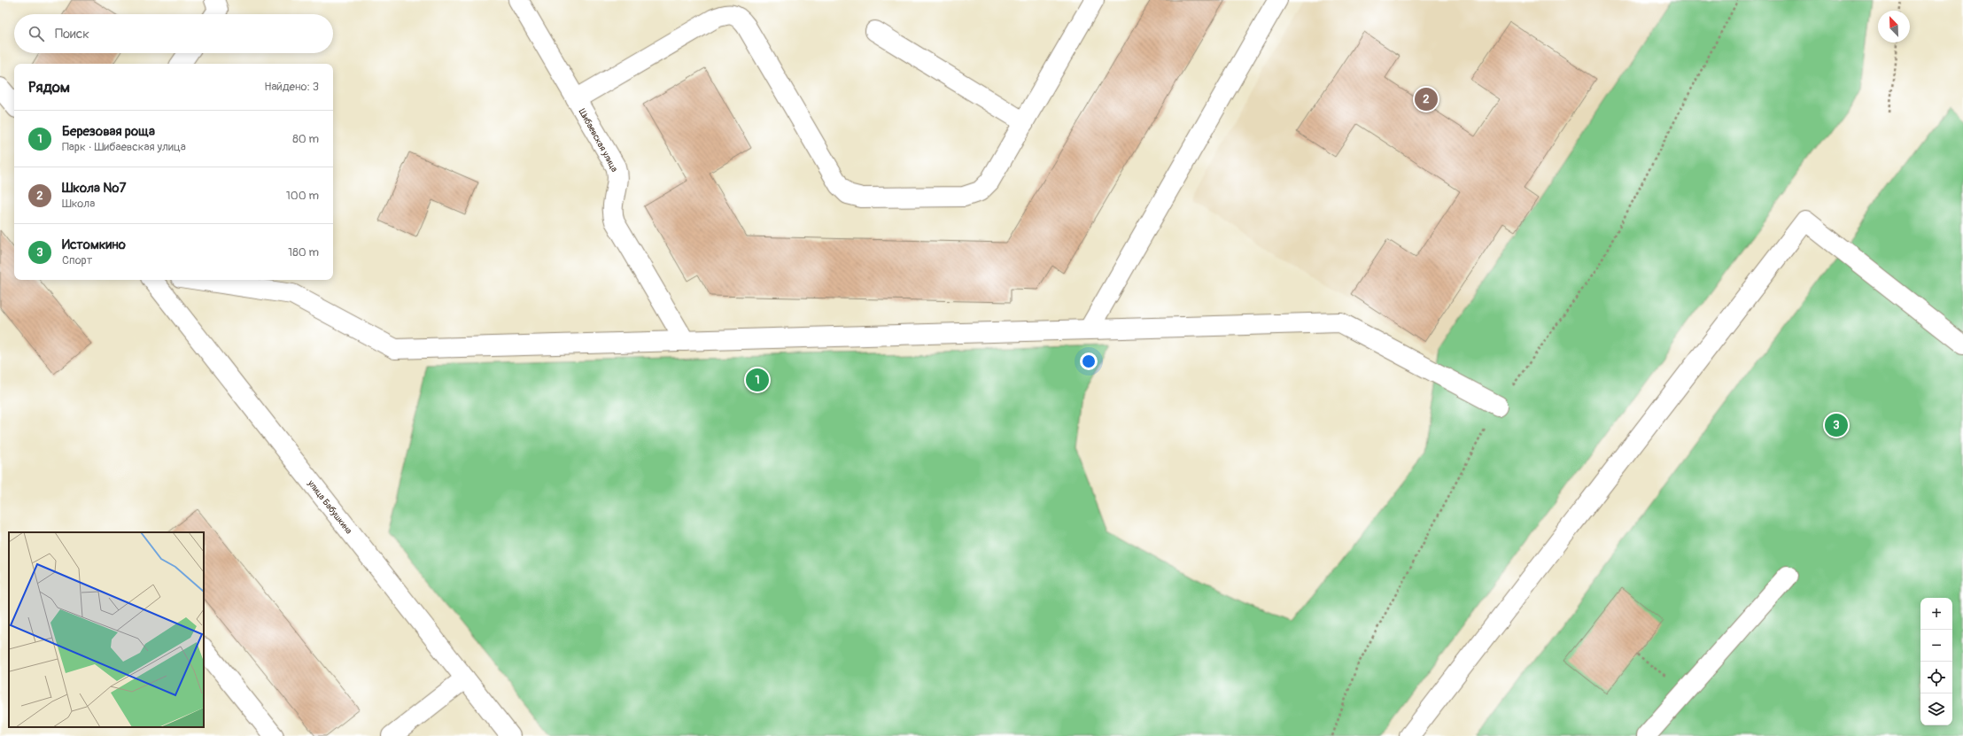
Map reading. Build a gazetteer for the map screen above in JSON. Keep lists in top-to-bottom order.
{
  "streets": {
    "street": ["Шибаевская улица", "улица Бабушкина"]
  },
  "north": "top left",
  "page": {
    "search": "Поиск",
    "heading": ["Рядом", "Найдено: 3"],
    "pins": ["2", "1", "3"],
    "list": [
      {
        "mark": "1",
        "name": "Березовая роща",
        "note": "Парк · Шибаевская улица",
        "value": "80 m"
      },
      {
        "mark": "2",
        "name": "Школа №7",
        "note": "Школа",
        "value": "100 m"
      },
      {
        "mark": "3",
        "name": "Истомкино",
        "note": "Спорт",
        "value": "180 m"
      }
    ],
    "map_buttons": ["+", "−"]
  }
}
